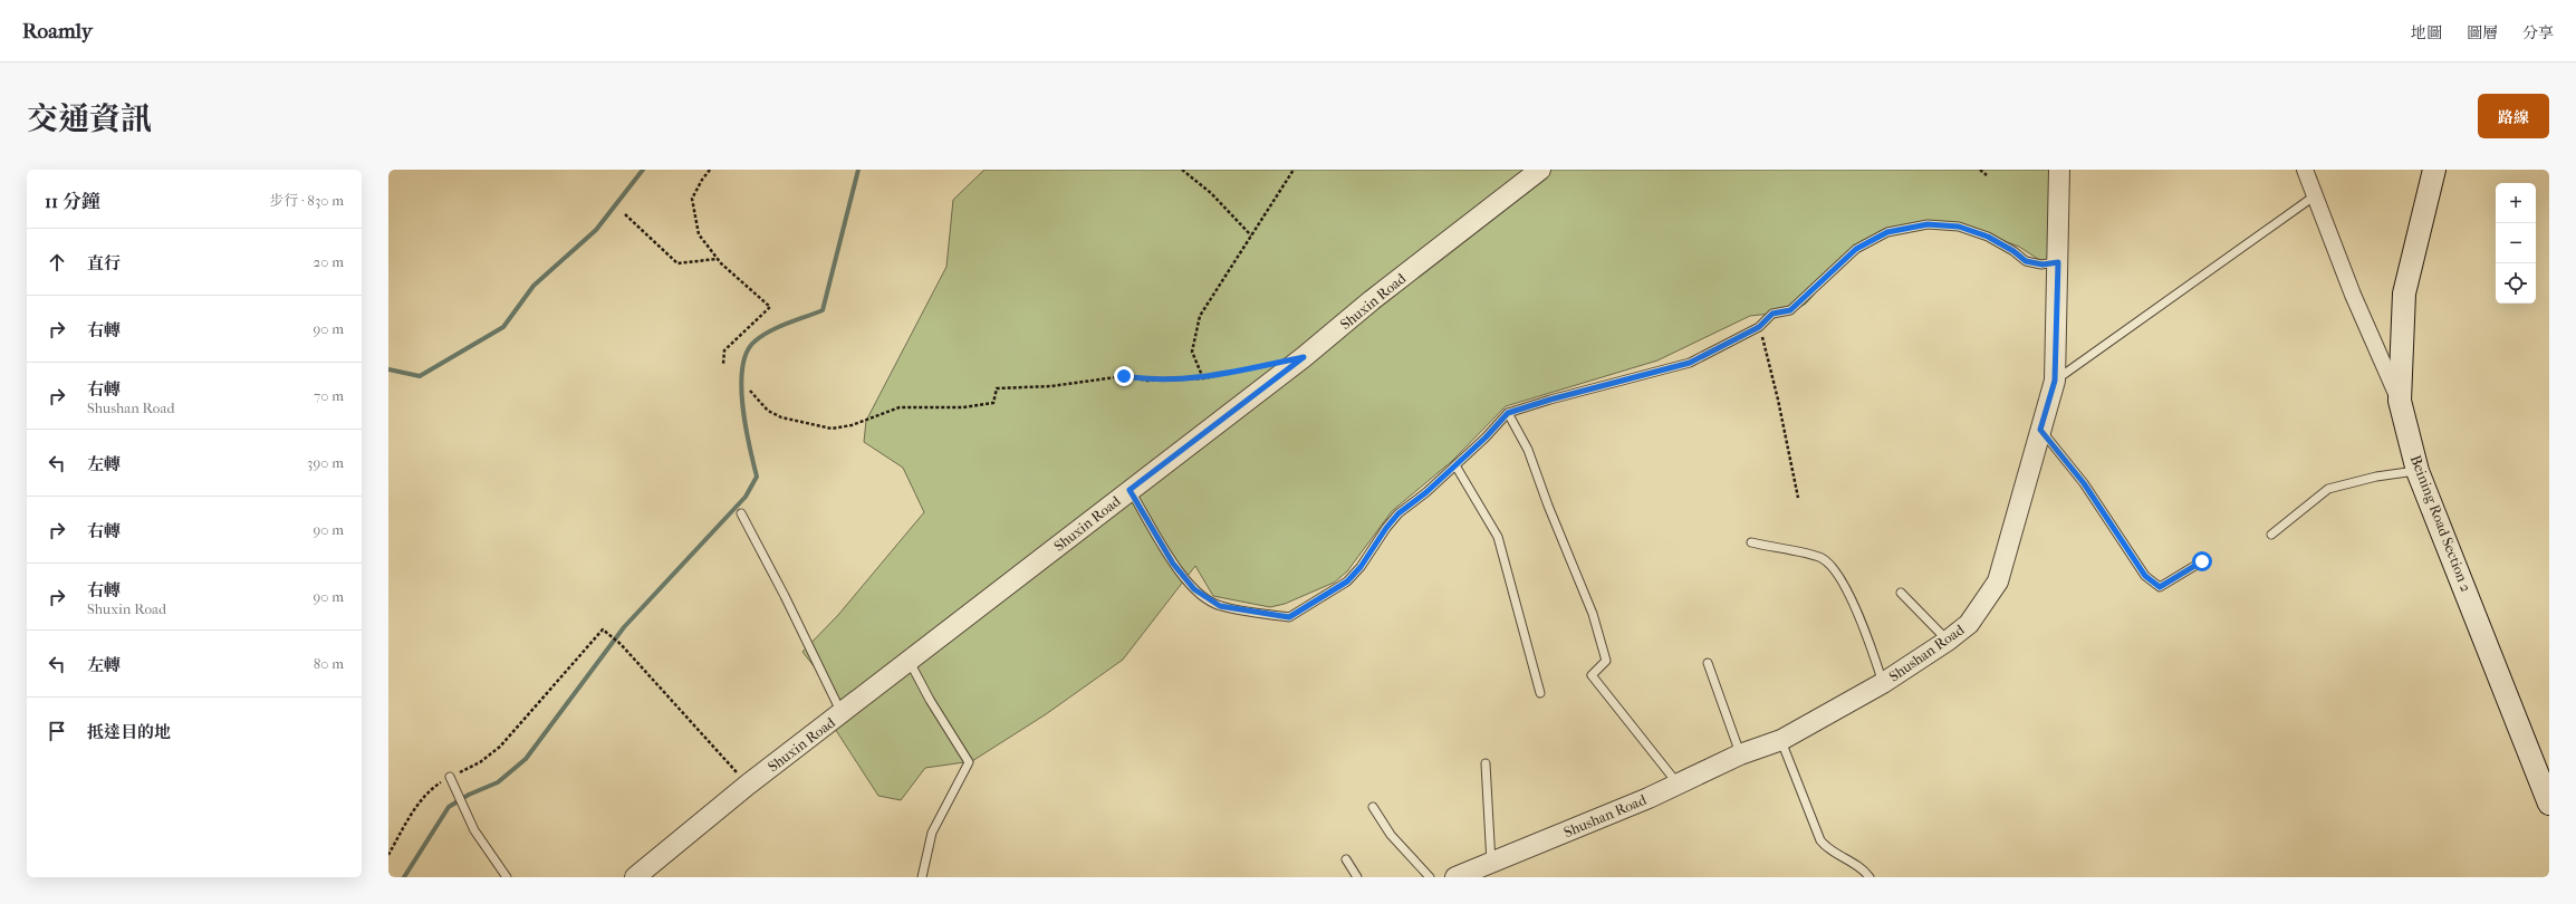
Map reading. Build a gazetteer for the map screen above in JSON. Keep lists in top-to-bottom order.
{
  "streets": {
    "main road": ["Beining Road Section 2"],
    "street": ["Shuxin Road", "Shushan Road"]
  },
  "page": {
    "header": "Roamly",
    "nav": ["地圖", "圖層", "分享"],
    "title": "交通資訊",
    "buttons": "路線",
    "heading": ["11 分鐘", "步行 · 830 m"],
    "map_buttons": ["+", "−"],
    "list": [
      ["直行", "20 m"],
      ["右轉", "90 m"],
      ["右轉", "Shushan Road", "70 m"],
      ["左轉", "390 m"],
      ["右轉", "90 m"],
      ["右轉", "Shuxin Road", "90 m"],
      ["左轉", "80 m"],
      "抵達目的地"
    ]
  }
}
